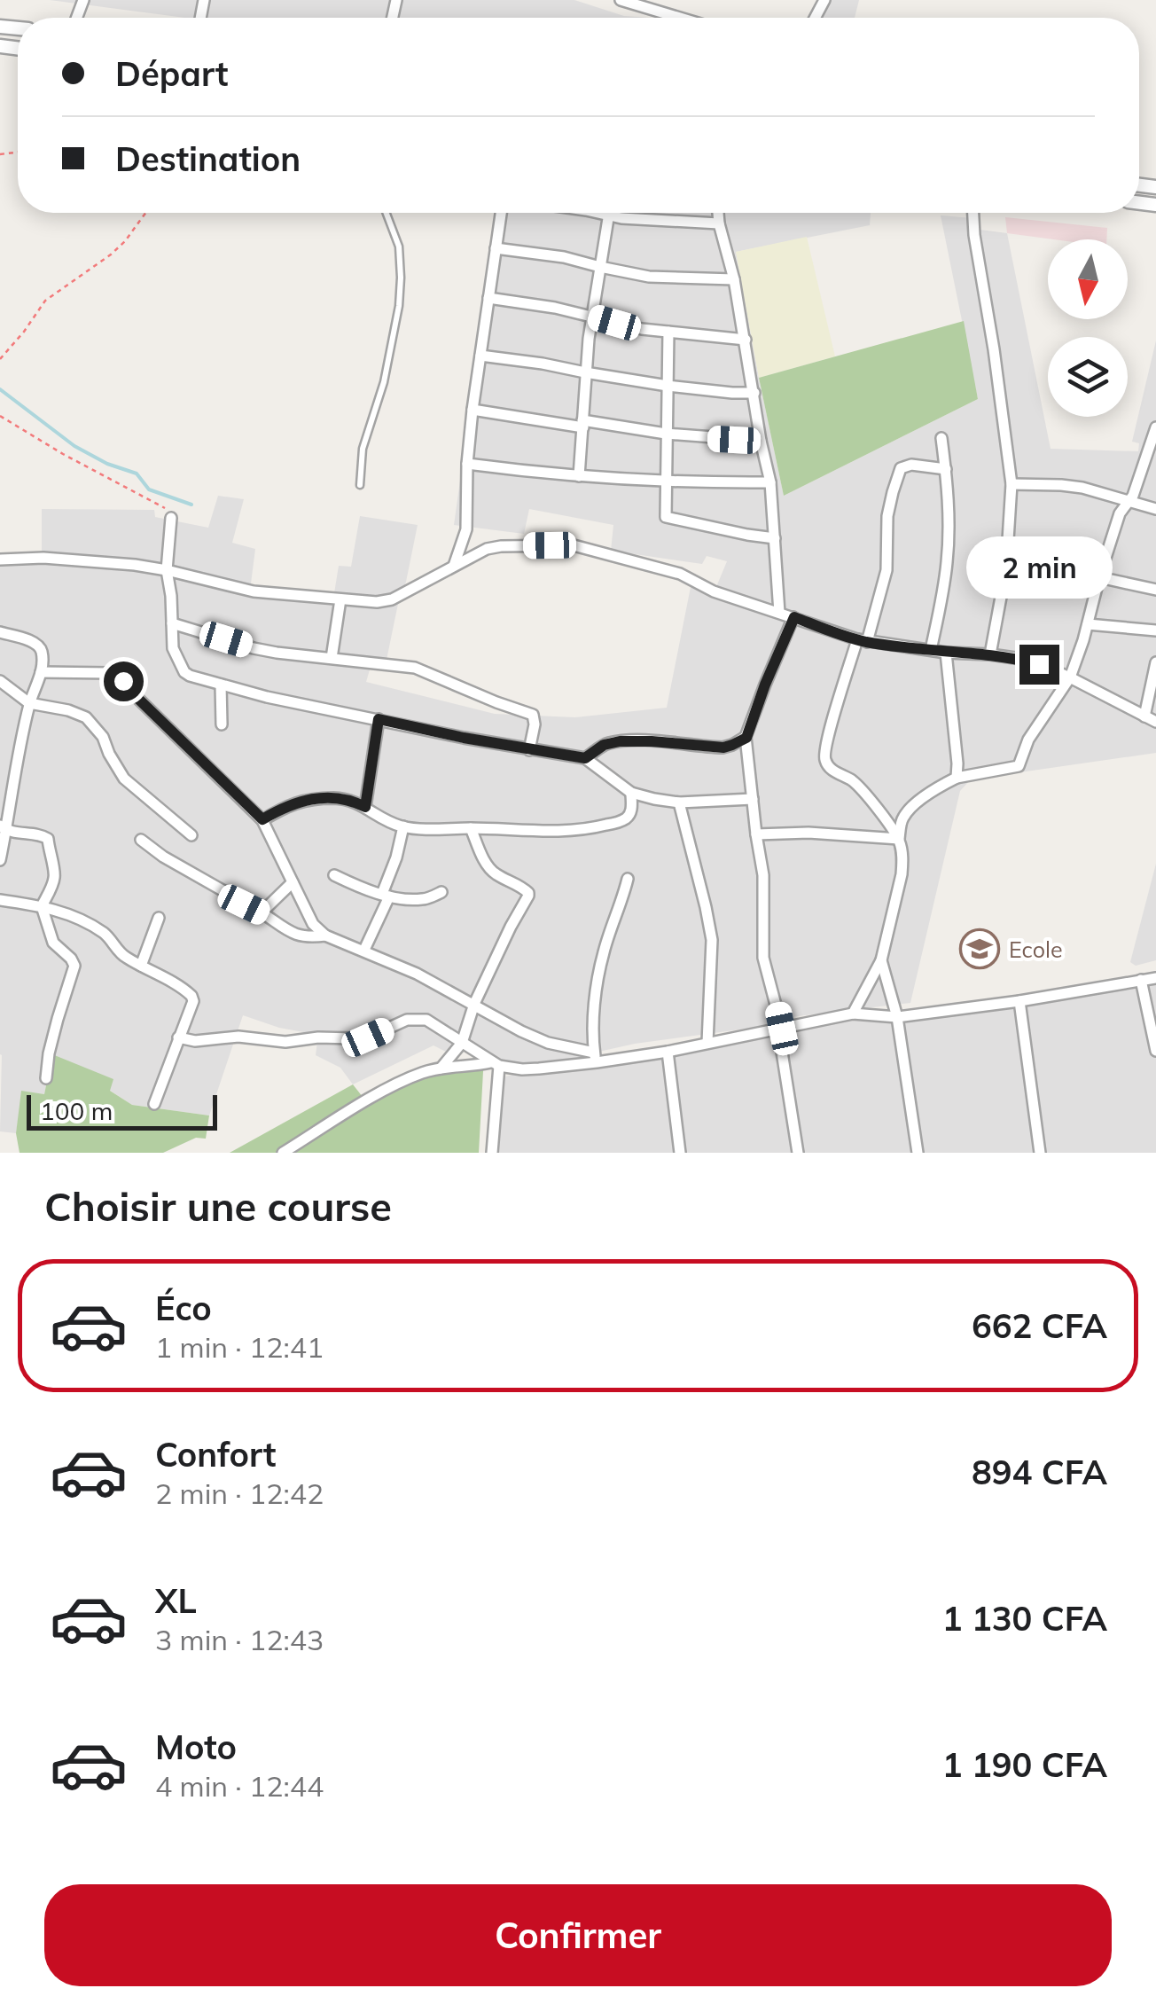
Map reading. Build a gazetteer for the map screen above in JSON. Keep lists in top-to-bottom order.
{
  "places": {
    "school or university": ["Ecole"]
  },
  "scale_bar": "100 m",
  "north": "bottom",
  "page": {
    "banner": ["Départ", "Destination"],
    "bubble": "2 min",
    "scale": "100 m",
    "heading": "Choisir une course",
    "list": [
      {
        "name": "Éco",
        "note": "1 min · 12:41",
        "value": "662 CFA"
      },
      {
        "name": "Confort",
        "note": "2 min · 12:42",
        "value": "894 CFA"
      },
      {
        "name": "XL",
        "note": "3 min · 12:43",
        "value": "1 130 CFA"
      },
      {
        "name": "Moto",
        "note": "4 min · 12:44",
        "value": "1 190 CFA"
      }
    ],
    "buttons": "Confirmer"
  }
}
